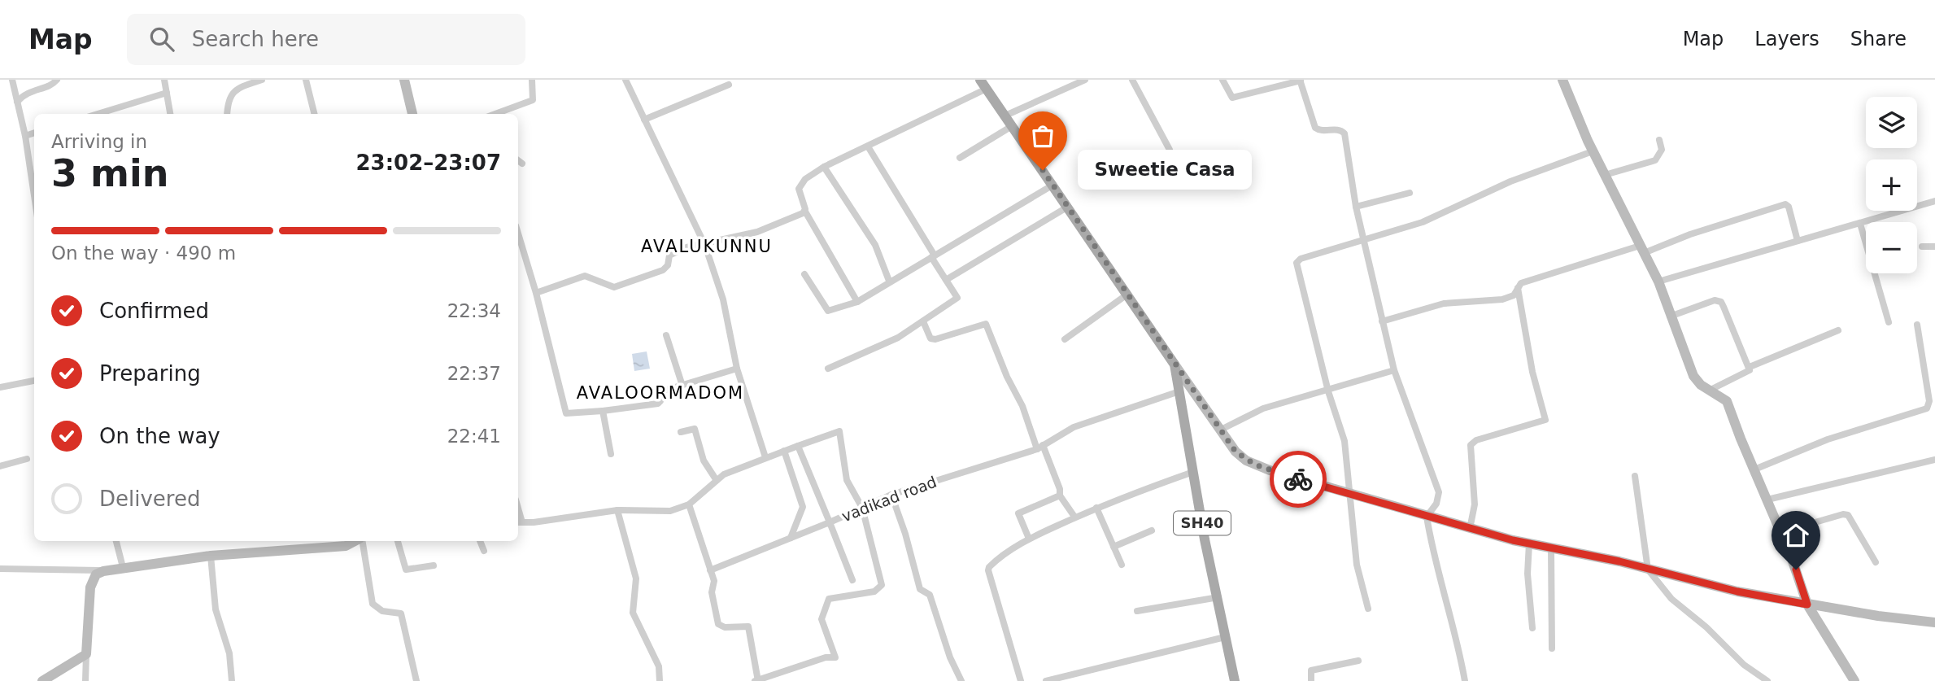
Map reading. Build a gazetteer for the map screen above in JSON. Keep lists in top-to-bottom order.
{
  "streets": {
    "main road": ["SH40"],
    "street": ["vadikad road"]
  },
  "crossings": [
    ["vadikad road", "SH40"]
  ],
  "districts": ["AVALUKUNNU", "AVALOORMADOM"],
  "places": ["Sweetie Casa"],
  "page": {
    "header": "Map",
    "search": "Search here",
    "nav": ["Map", "Layers", "Share"],
    "map_buttons": ["+", "−"],
    "heading": ["3 min", "Arriving in", "23:02–23:07"],
    "bubble": "Sweetie Casa",
    "bar": "On the way · 490 m",
    "list": [
      ["Confirmed", "22:34"],
      ["Preparing", "22:37"],
      ["On the way", "22:41"],
      "Delivered"
    ]
  }
}
